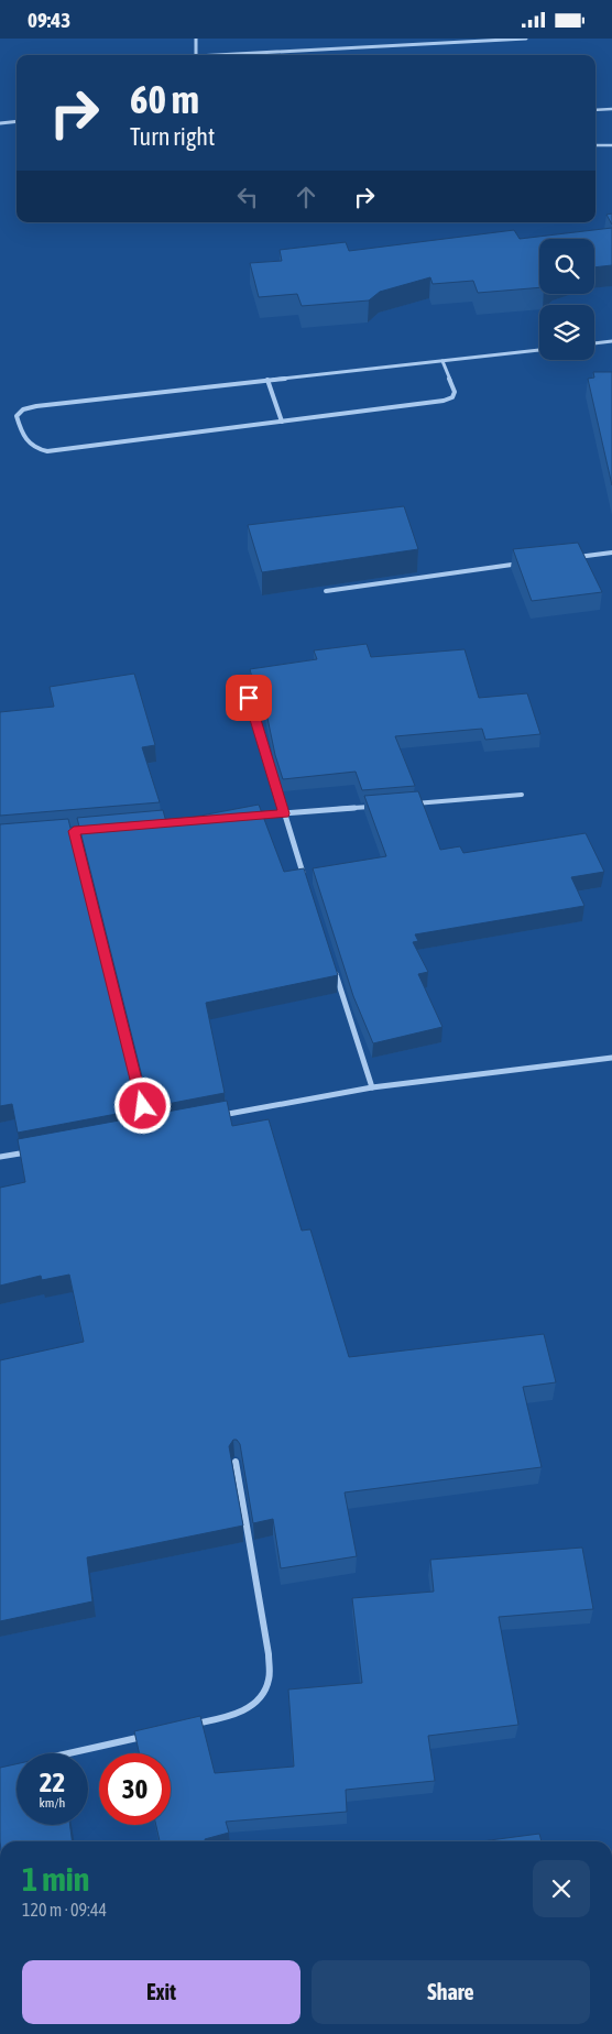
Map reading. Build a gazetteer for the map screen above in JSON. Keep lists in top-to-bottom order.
{
  "page": {
    "status": "09:43",
    "turn": ["60 m", "Turn right"],
    "speed": "22 km/h",
    "limit": "30",
    "heading": ["1 min", "120 m · 09:44"],
    "buttons": ["Exit", "Share"]
  }
}
